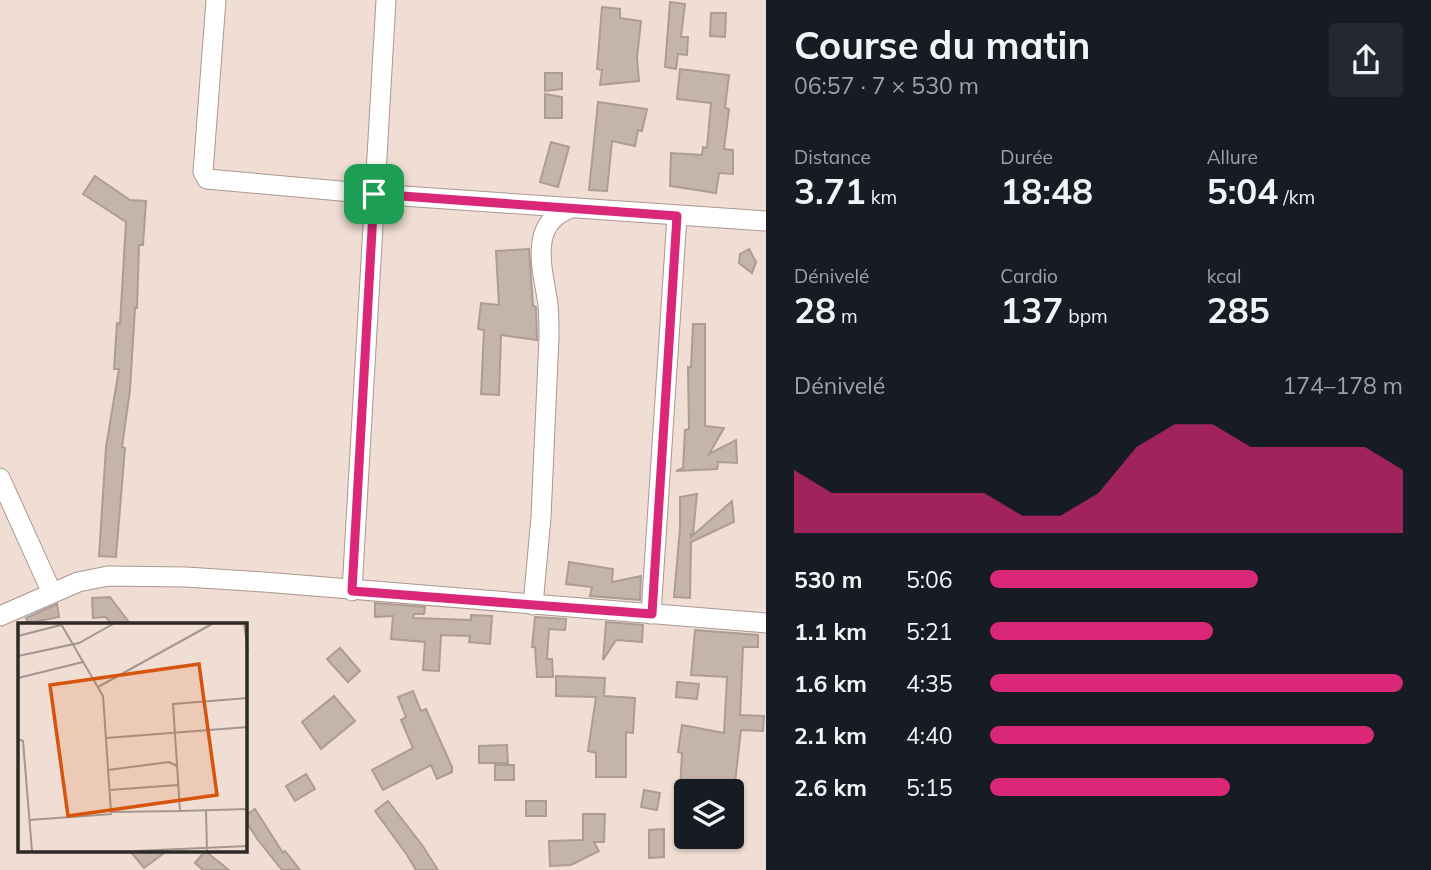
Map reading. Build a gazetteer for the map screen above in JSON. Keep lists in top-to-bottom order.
{
  "page": {
    "heading": ["Course du matin", "06:57 · 7 × 530 m"],
    "stats": [
      ["Distance", "3.71 km"],
      ["Durée", "18:48"],
      ["Allure", "5:04 /km"],
      ["Dénivelé", "28 m"],
      ["Cardio", "137 bpm"],
      ["kcal", "285"]
    ],
    "chart": ["Dénivelé", "174–178 m"],
    "list": [
      {
        "name": "530 m",
        "note": "5:06"
      },
      {
        "name": "1.1 km",
        "note": "5:21"
      },
      {
        "name": "1.6 km",
        "note": "4:35"
      },
      {
        "name": "2.1 km",
        "note": "4:40"
      },
      {
        "name": "2.6 km",
        "note": "5:15"
      }
    ]
  }
}
